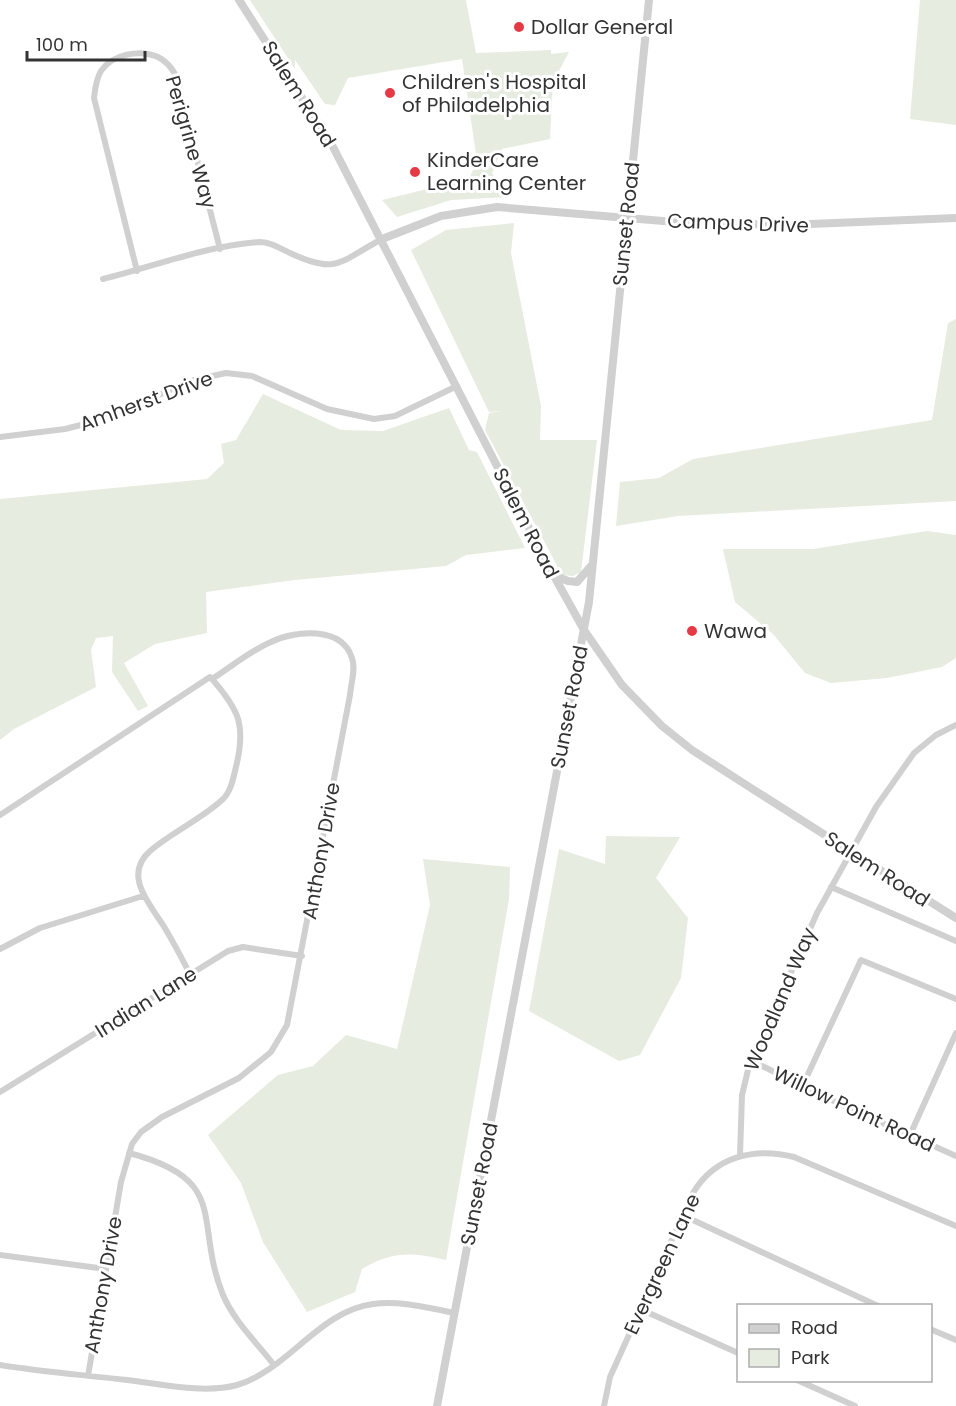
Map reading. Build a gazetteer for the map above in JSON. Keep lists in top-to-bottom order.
{
  "streets": {
    "street": [
      "Salem Road",
      "Perigrine Way",
      "Campus Drive",
      "Sunset Road",
      "Amherst Drive",
      "Anthony Drive",
      "Woodland Way",
      "Indian Lane",
      "Willow Point Road",
      "Evergreen Lane"
    ]
  },
  "crossings": [
    ["Salem Road", "Campus Drive"],
    ["Salem Road", "Sunset Road"],
    ["Salem Road", "Amherst Drive"],
    ["Salem Road", "Woodland Way"],
    ["Campus Drive", "Sunset Road"],
    ["Anthony Drive", "Indian Lane"],
    ["Woodland Way", "Willow Point Road"],
    ["Woodland Way", "Evergreen Lane"]
  ],
  "places": [
    "Dollar General",
    "Children's Hospital of Philadelphia",
    "KinderCare Learning Center",
    "Wawa"
  ],
  "legend": ["Road", "Park"],
  "scale_bar": "100 m"
}
